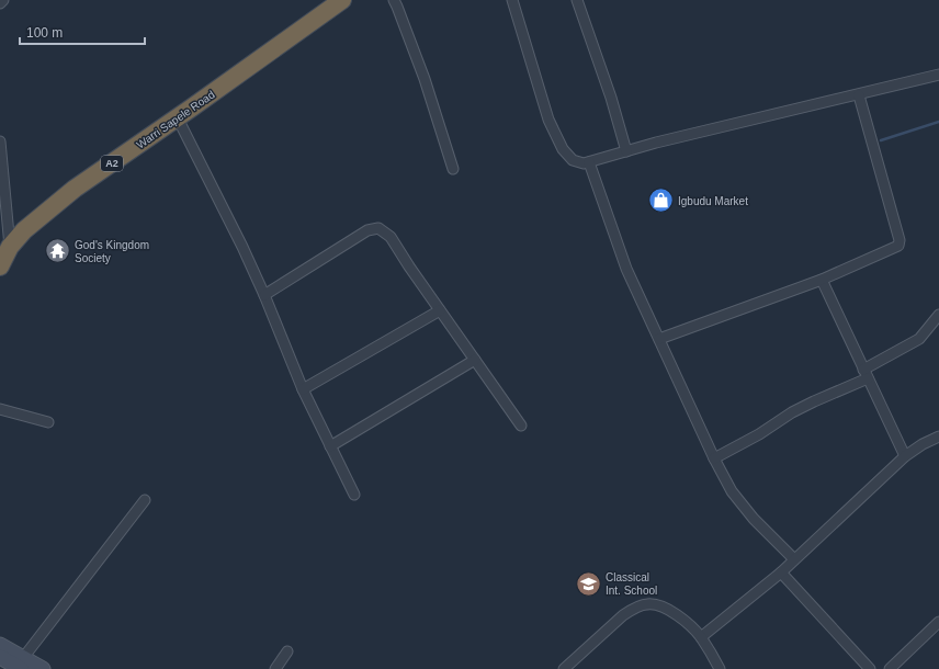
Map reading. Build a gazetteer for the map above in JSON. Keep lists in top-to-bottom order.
{
  "streets": {
    "highway": ["Warri Sapele Road", "A2"]
  },
  "places": {
    "shop": ["Igbudu Market"],
    "temple": ["God's Kingdom Society"],
    "school or university": ["Classical Int. School"]
  },
  "scale_bar": "100 m"
}
